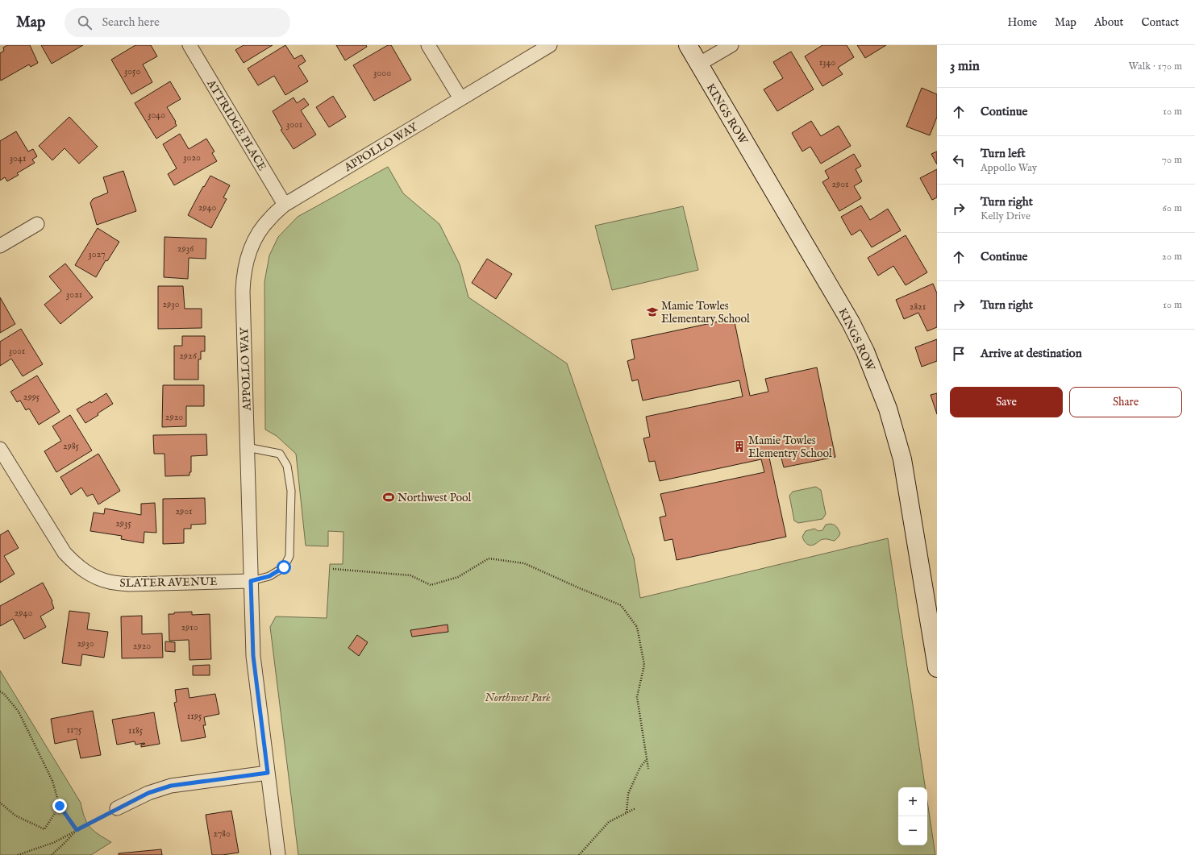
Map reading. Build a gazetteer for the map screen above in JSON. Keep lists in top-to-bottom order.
{
  "streets": {
    "main road": ["KINGS ROW"],
    "street": ["ATTRIDGE PLACE", "APPOLLO WAY", "SLATER AVENUE"]
  },
  "crossings": [
    ["ATTRIDGE PLACE", "APPOLLO WAY"],
    ["APPOLLO WAY", "SLATER AVENUE"]
  ],
  "parks": ["Northwest Park"],
  "places": {
    "school or university": ["Mamie Towles Elementary School"],
    "building": ["Mamie Towles Elementry School"],
    "sports": ["Northwest Pool"]
  },
  "house_numbers": [
    "1340",
    "3050",
    "3000",
    "3040",
    "3001",
    "3020",
    "3041",
    "2901",
    "2940",
    "2936",
    "3027",
    "3021",
    "2930",
    "2821",
    "3001",
    "2926",
    "2995",
    "2920",
    "2985",
    "2901",
    "2935",
    "2940",
    "2910",
    "2930",
    "2920",
    "1195",
    "1175",
    "1185",
    "2780"
  ],
  "page": {
    "header": "Map",
    "search": "Search here",
    "nav": [
      "Home",
      "Map",
      "About",
      "Contact"
    ],
    "heading": ["3 min", "Walk · 170 m"],
    "list": [
      ["Continue", "10 m"],
      ["Turn left", "Appollo Way", "70 m"],
      ["Turn right", "Kelly Drive", "60 m"],
      ["Continue", "20 m"],
      ["Turn right", "10 m"],
      "Arrive at destination"
    ],
    "buttons": ["Save", "Share"],
    "map_buttons": ["+", "−"]
  }
}
